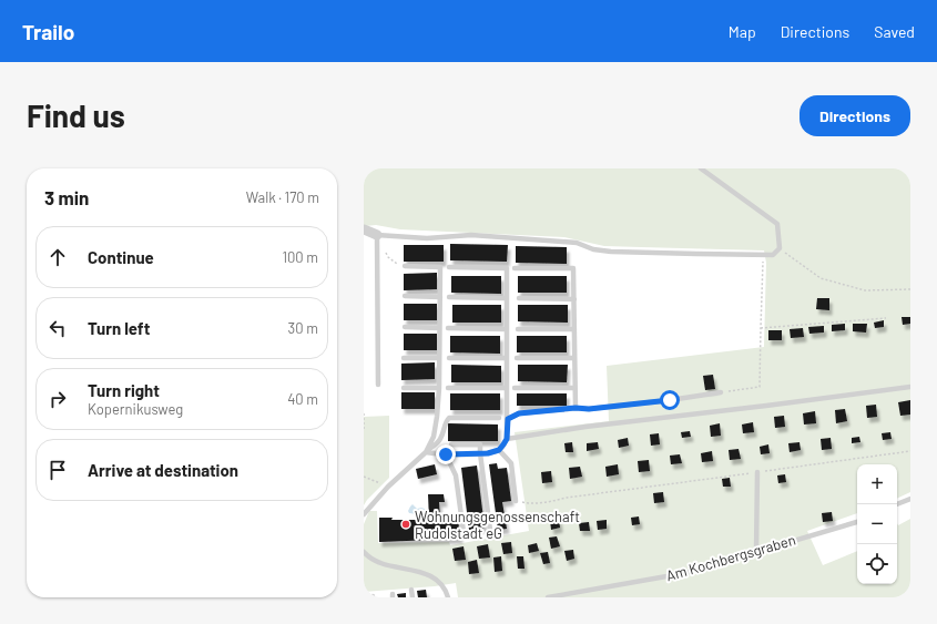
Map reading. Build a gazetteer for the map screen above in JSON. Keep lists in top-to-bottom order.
{
  "streets": {
    "lane": ["Am Kochbergsgraben"]
  },
  "places": ["Wohnungsgenossenschaft Rudolstadt eG"],
  "page": {
    "header": "Trailo",
    "nav": ["Map", "Directions", "Saved"],
    "buttons": "Directions",
    "title": "Find us",
    "heading": ["3 min", "Walk · 170 m"],
    "list": [
      ["Continue", "100 m"],
      ["Turn left", "30 m"],
      ["Turn right", "Kopernikusweg", "40 m"],
      "Arrive at destination"
    ],
    "map_buttons": ["+", "−"]
  }
}
